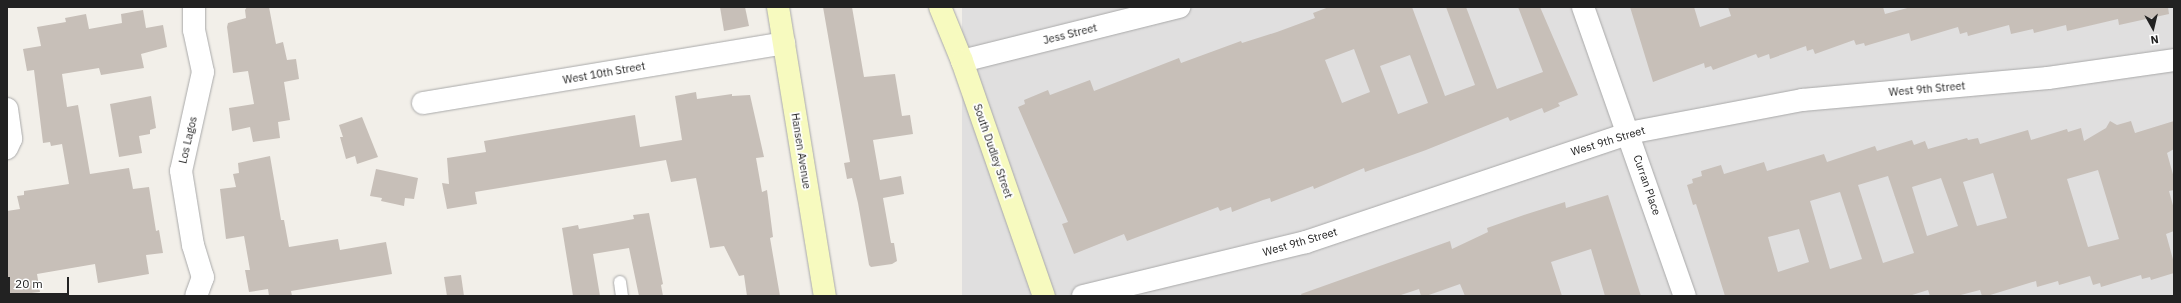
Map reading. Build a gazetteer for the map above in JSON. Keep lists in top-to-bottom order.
{
  "streets": {
    "street": [
      "Jess Street",
      "West 10th Street",
      "West 9th Street",
      "Los Lagos",
      "Hansen Avenue",
      "South Dudley Street",
      "Curran Place"
    ]
  },
  "crossings": [
    ["Jess Street", "South Dudley Street"],
    ["West 10th Street", "Hansen Avenue"],
    ["West 9th Street", "Curran Place"]
  ],
  "scale_bar": "20 m",
  "north": "bottom"
}
